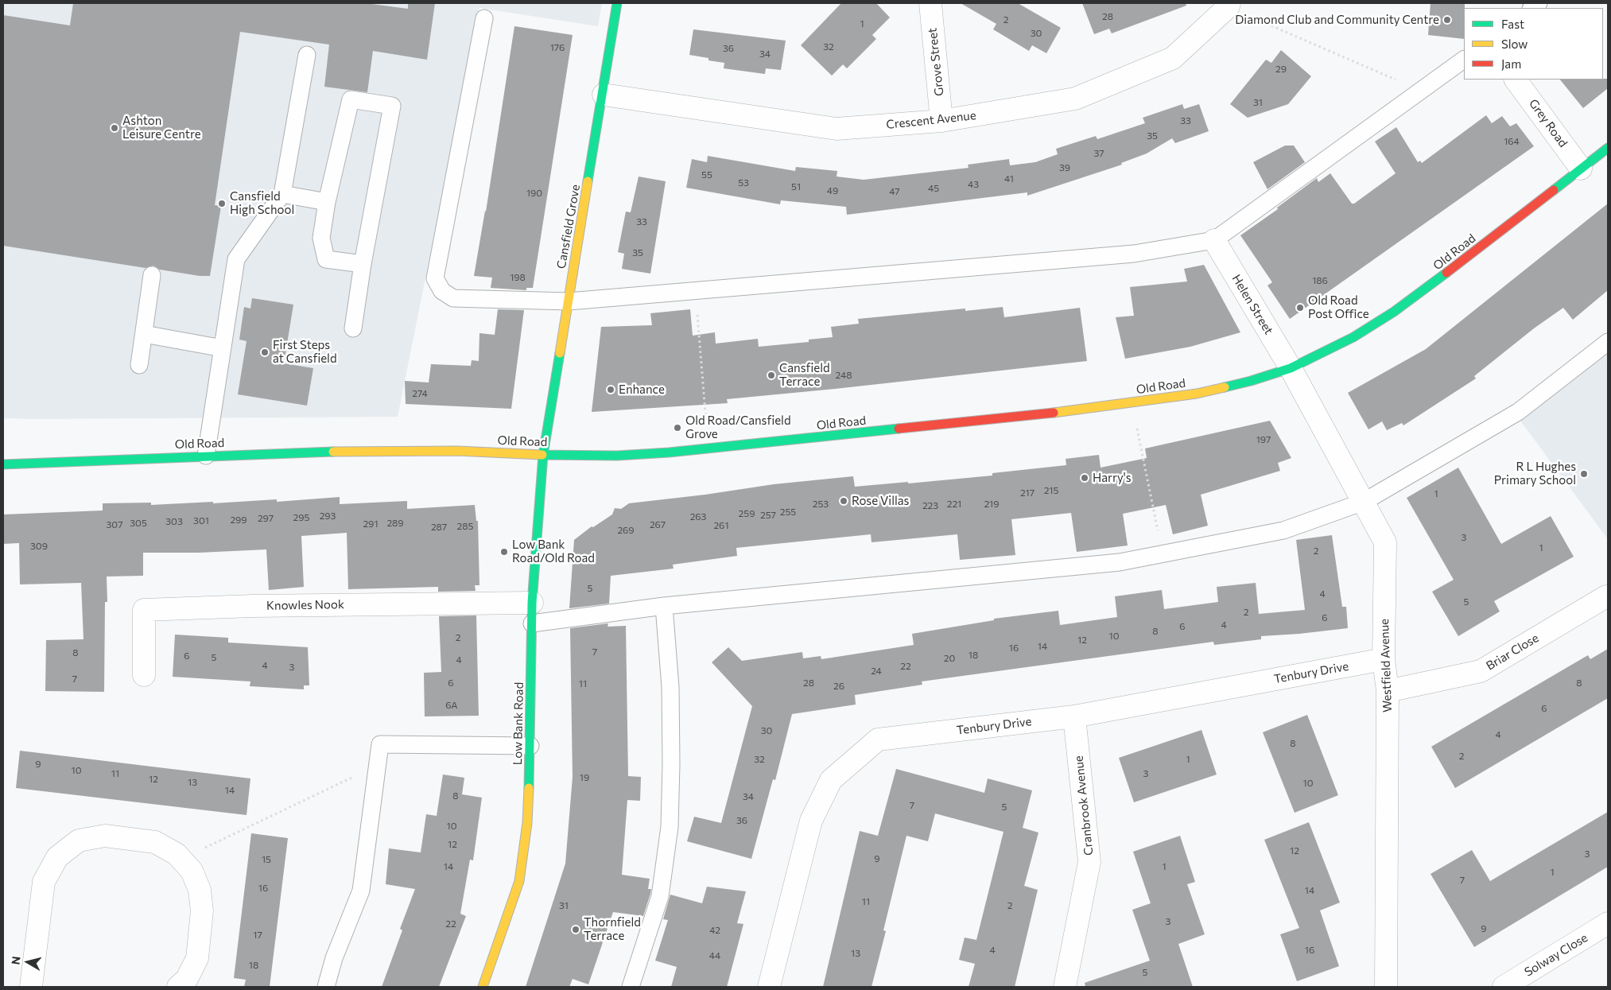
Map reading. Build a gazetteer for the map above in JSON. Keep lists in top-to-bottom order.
{
  "streets": {
    "street": [
      "Grove Street",
      "Crescent Avenue",
      "Grey Road",
      "Cansfield Grove",
      "Old Road",
      "Helen Street",
      "Knowles Nook",
      "Briar Close",
      "Westfield Avenue",
      "Tenbury Drive",
      "Low Bank Road",
      "Cranbrook Avenue",
      "Solway Close"
    ]
  },
  "crossings": [
    ["Grove Street", "Crescent Avenue"],
    ["Crescent Avenue", "Cansfield Grove"],
    ["Grey Road", "Old Road"],
    ["Cansfield Grove", "Old Road"],
    ["Cansfield Grove", "Low Bank Road"],
    ["Old Road", "Helen Street"],
    ["Old Road", "Westfield Avenue"],
    ["Old Road", "Low Bank Road"],
    ["Helen Street", "Westfield Avenue"],
    ["Knowles Nook", "Low Bank Road"],
    ["Briar Close", "Westfield Avenue"],
    ["Westfield Avenue", "Tenbury Drive"],
    ["Tenbury Drive", "Cranbrook Avenue"]
  ],
  "places": [
    "Diamond Club and Community Centre",
    "Ashton Leisure Centre",
    "Cansfield High School",
    "Old Road Post Office",
    "First Steps at Cansfield",
    "Cansfield Terrace",
    "Enhance",
    "Old Road/Cansfield Grove",
    "R L Hughes Primary School",
    "Harry's",
    "Rose Villas",
    "Low Bank Road/Old Road",
    "Thornfield Terrace"
  ],
  "house_numbers": [
    "28",
    "2",
    "1",
    "30",
    "32",
    "176",
    "36",
    "34",
    "29",
    "31",
    "33",
    "35",
    "164",
    "37",
    "39",
    "55",
    "41",
    "53",
    "43",
    "51",
    "45",
    "49",
    "47",
    "190",
    "33",
    "35",
    "198",
    "186",
    "248",
    "274",
    "197",
    "215",
    "217",
    "1",
    "253",
    "221",
    "219",
    "223",
    "255",
    "259",
    "257",
    "293",
    "263",
    "295",
    "297",
    "299",
    "301",
    "303",
    "305",
    "289",
    "291",
    "307",
    "267",
    "261",
    "285",
    "287",
    "269",
    "3",
    "309",
    "1",
    "2",
    "5",
    "4",
    "5",
    "2",
    "6",
    "4",
    "6",
    "8",
    "10",
    "2",
    "12",
    "14",
    "16",
    "7",
    "8",
    "18",
    "6",
    "5",
    "20",
    "4",
    "4",
    "22",
    "3",
    "24",
    "7",
    "6",
    "28",
    "8",
    "11",
    "26",
    "6A",
    "6",
    "30",
    "4",
    "8",
    "2",
    "32",
    "1",
    "9",
    "10",
    "11",
    "3",
    "19",
    "12",
    "13",
    "10",
    "14",
    "8",
    "34",
    "7",
    "5",
    "36",
    "10",
    "12",
    "12",
    "3",
    "9",
    "15",
    "14",
    "1",
    "1",
    "7",
    "16",
    "14",
    "11",
    "31",
    "2",
    "3",
    "22",
    "9",
    "42",
    "17",
    "4",
    "16",
    "13",
    "44",
    "18",
    "5"
  ],
  "legend": ["Fast", "Slow", "Jam"],
  "north": "left"
}
